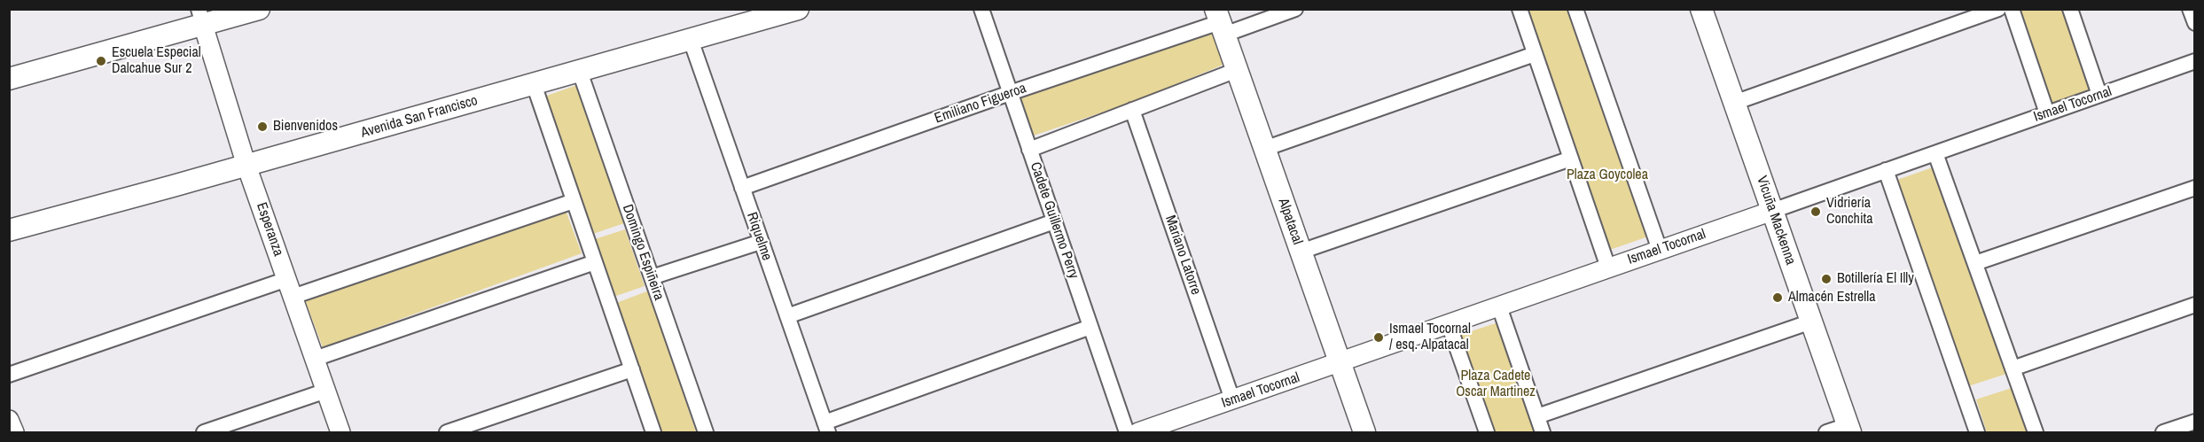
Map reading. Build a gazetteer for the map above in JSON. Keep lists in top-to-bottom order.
{
  "streets": {
    "main road": ["Avenida San Francisco", "Vicuña Mackenna", "Alpatacal"],
    "street": [
      "Emiliano Figueroa",
      "Ismael Tocornal",
      "Cadete Guillermo Perry",
      "Esperanza",
      "Riquelme",
      "Domingo Espiñeira",
      "Mariano Latorre"
    ]
  },
  "crossings": [
    ["Emiliano Figueroa", "Cadete Guillermo Perry"],
    ["Emiliano Figueroa", "Alpatacal"],
    ["Emiliano Figueroa", "Riquelme"],
    ["Ismael Tocornal", "Vicuña Mackenna"],
    ["Ismael Tocornal", "Alpatacal"],
    ["Ismael Tocornal", "Mariano Latorre"],
    ["Avenida San Francisco", "Esperanza"],
    ["Avenida San Francisco", "Riquelme"],
    ["Avenida San Francisco", "Domingo Espiñeira"]
  ],
  "parks": ["Plaza Goycolea", "Plaza Cadete Oscar Martinez"],
  "places": [
    "Escuela Especial Dalcahue Sur 2",
    "Bienvenidos",
    "Vidriería Conchita",
    "Botillería El Illy",
    "Almacén Estrella",
    "Ismael Tocornal / esq. Alpatacal"
  ]
}
